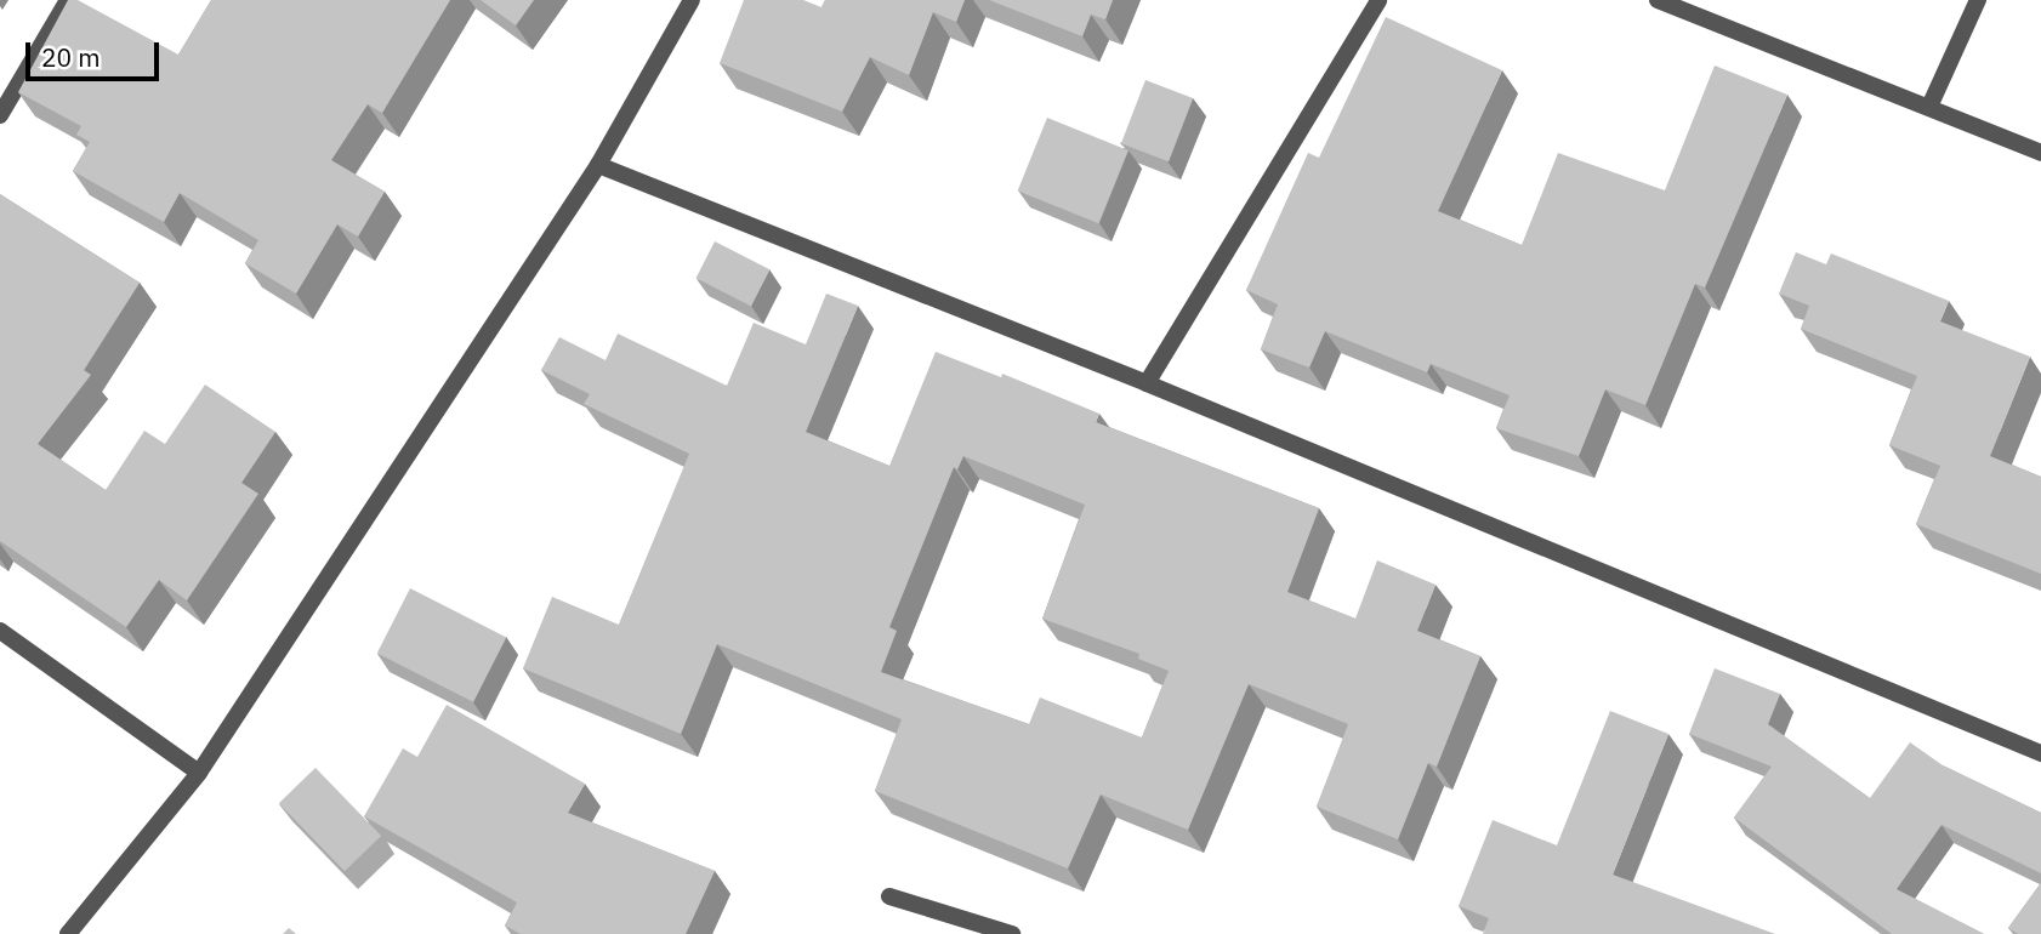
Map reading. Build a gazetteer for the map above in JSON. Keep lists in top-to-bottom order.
{
  "scale_bar": "20 m"
}
